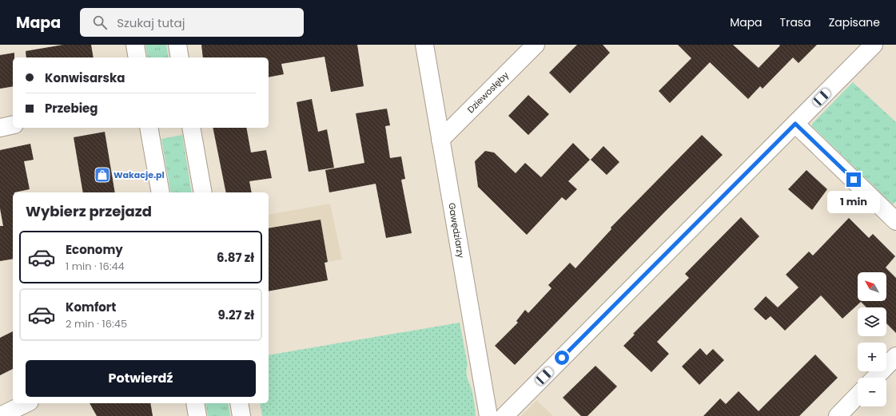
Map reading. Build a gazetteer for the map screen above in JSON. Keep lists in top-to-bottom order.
{
  "streets": {
    "street": ["Dziewosłęby", "Gawędziarzy"]
  },
  "crossings": [
    ["Dziewosłęby", "Gawędziarzy"]
  ],
  "places": {
    "shop": ["Wakacje.pl"]
  },
  "north": "top left",
  "page": {
    "header": "Mapa",
    "search": "Szukaj tutaj",
    "nav": ["Mapa", "Trasa", "Zapisane"],
    "banner": ["Konwisarska", "Przebieg"],
    "bubble": "1 min",
    "heading": "Wybierz przejazd",
    "list": [
      {
        "name": "Economy",
        "note": "1 min · 16:44",
        "value": "6.87 zł"
      },
      {
        "name": "Komfort",
        "note": "2 min · 16:45",
        "value": "9.27 zł"
      }
    ],
    "map_buttons": ["+", "−"],
    "buttons": "Potwierdź"
  }
}
